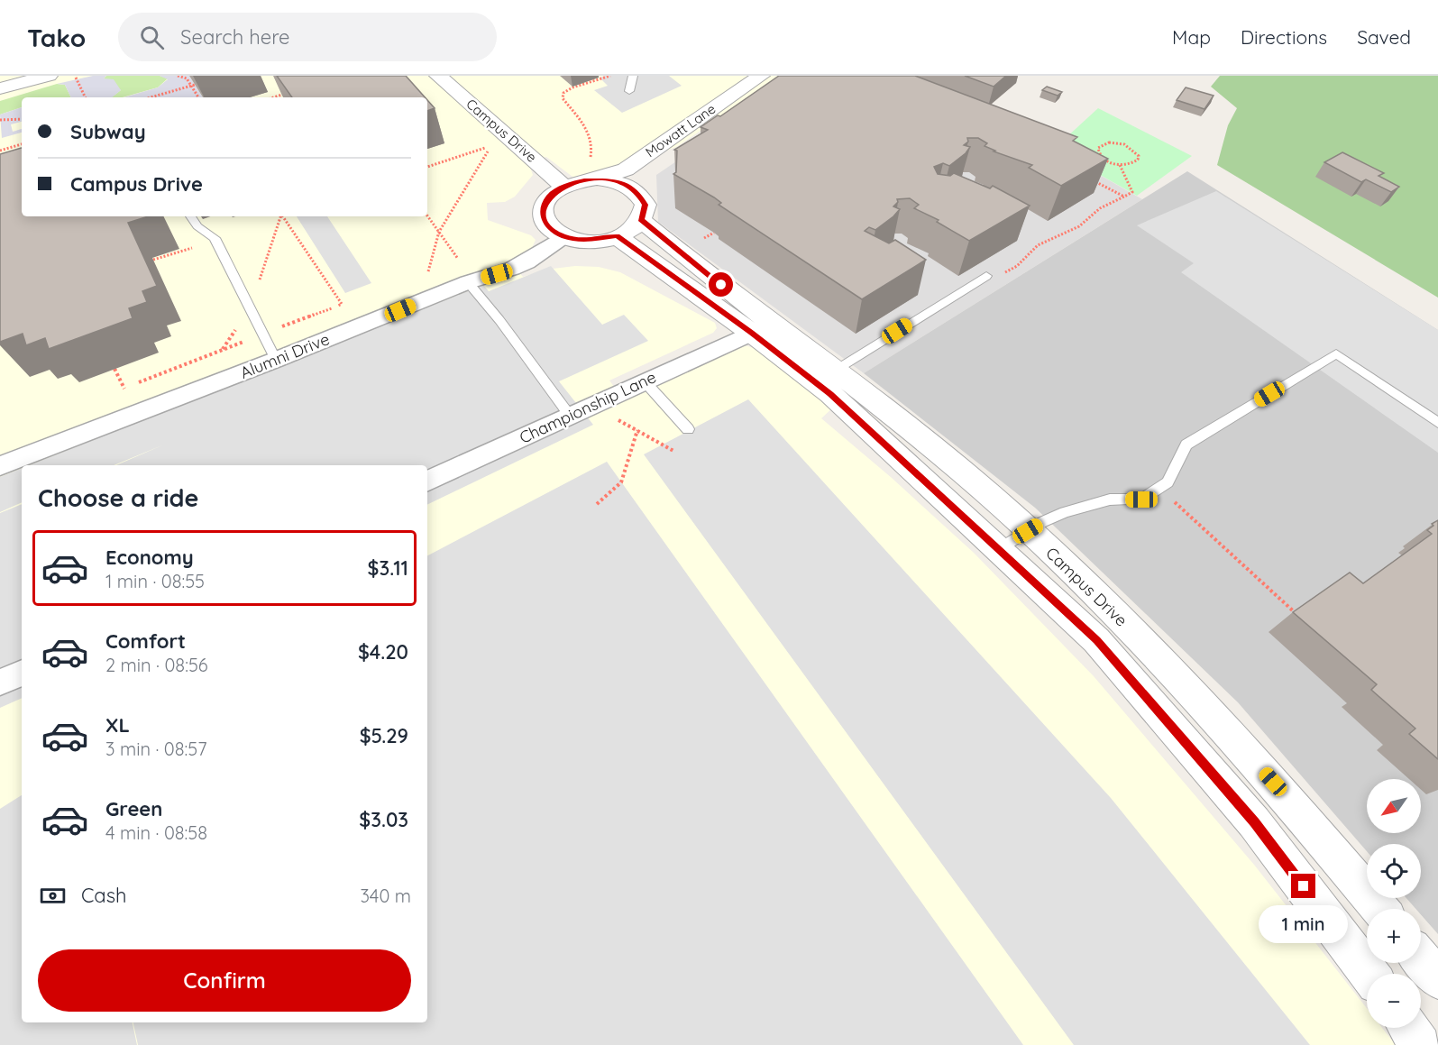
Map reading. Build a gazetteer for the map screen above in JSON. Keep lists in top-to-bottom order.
{
  "streets": {
    "street": [
      "Campus Drive",
      "Mowatt Lane",
      "Alumni Drive",
      "Championship Lane"
    ]
  },
  "crossings": [
    ["Campus Drive", "Mowatt Lane"],
    ["Campus Drive", "Alumni Drive"],
    ["Campus Drive", "Championship Lane"],
    ["Mowatt Lane", "Alumni Drive"]
  ],
  "north": "bottom left",
  "page": {
    "header": "Tako",
    "search": "Search here",
    "nav": ["Map", "Directions", "Saved"],
    "banner": ["Subway", "Campus Drive"],
    "heading": "Choose a ride",
    "list": [
      {
        "name": "Economy",
        "note": "1 min · 08:55",
        "value": "$3.11"
      },
      {
        "name": "Comfort",
        "note": "2 min · 08:56",
        "value": "$4.20"
      },
      {
        "name": "XL",
        "note": "3 min · 08:57",
        "value": "$5.29"
      },
      {
        "name": "Green",
        "note": "4 min · 08:58",
        "value": "$3.03"
      }
    ],
    "map_buttons": ["+", "−"],
    "pay": ["Cash", "340 m"],
    "bubble": "1 min",
    "buttons": "Confirm"
  }
}
